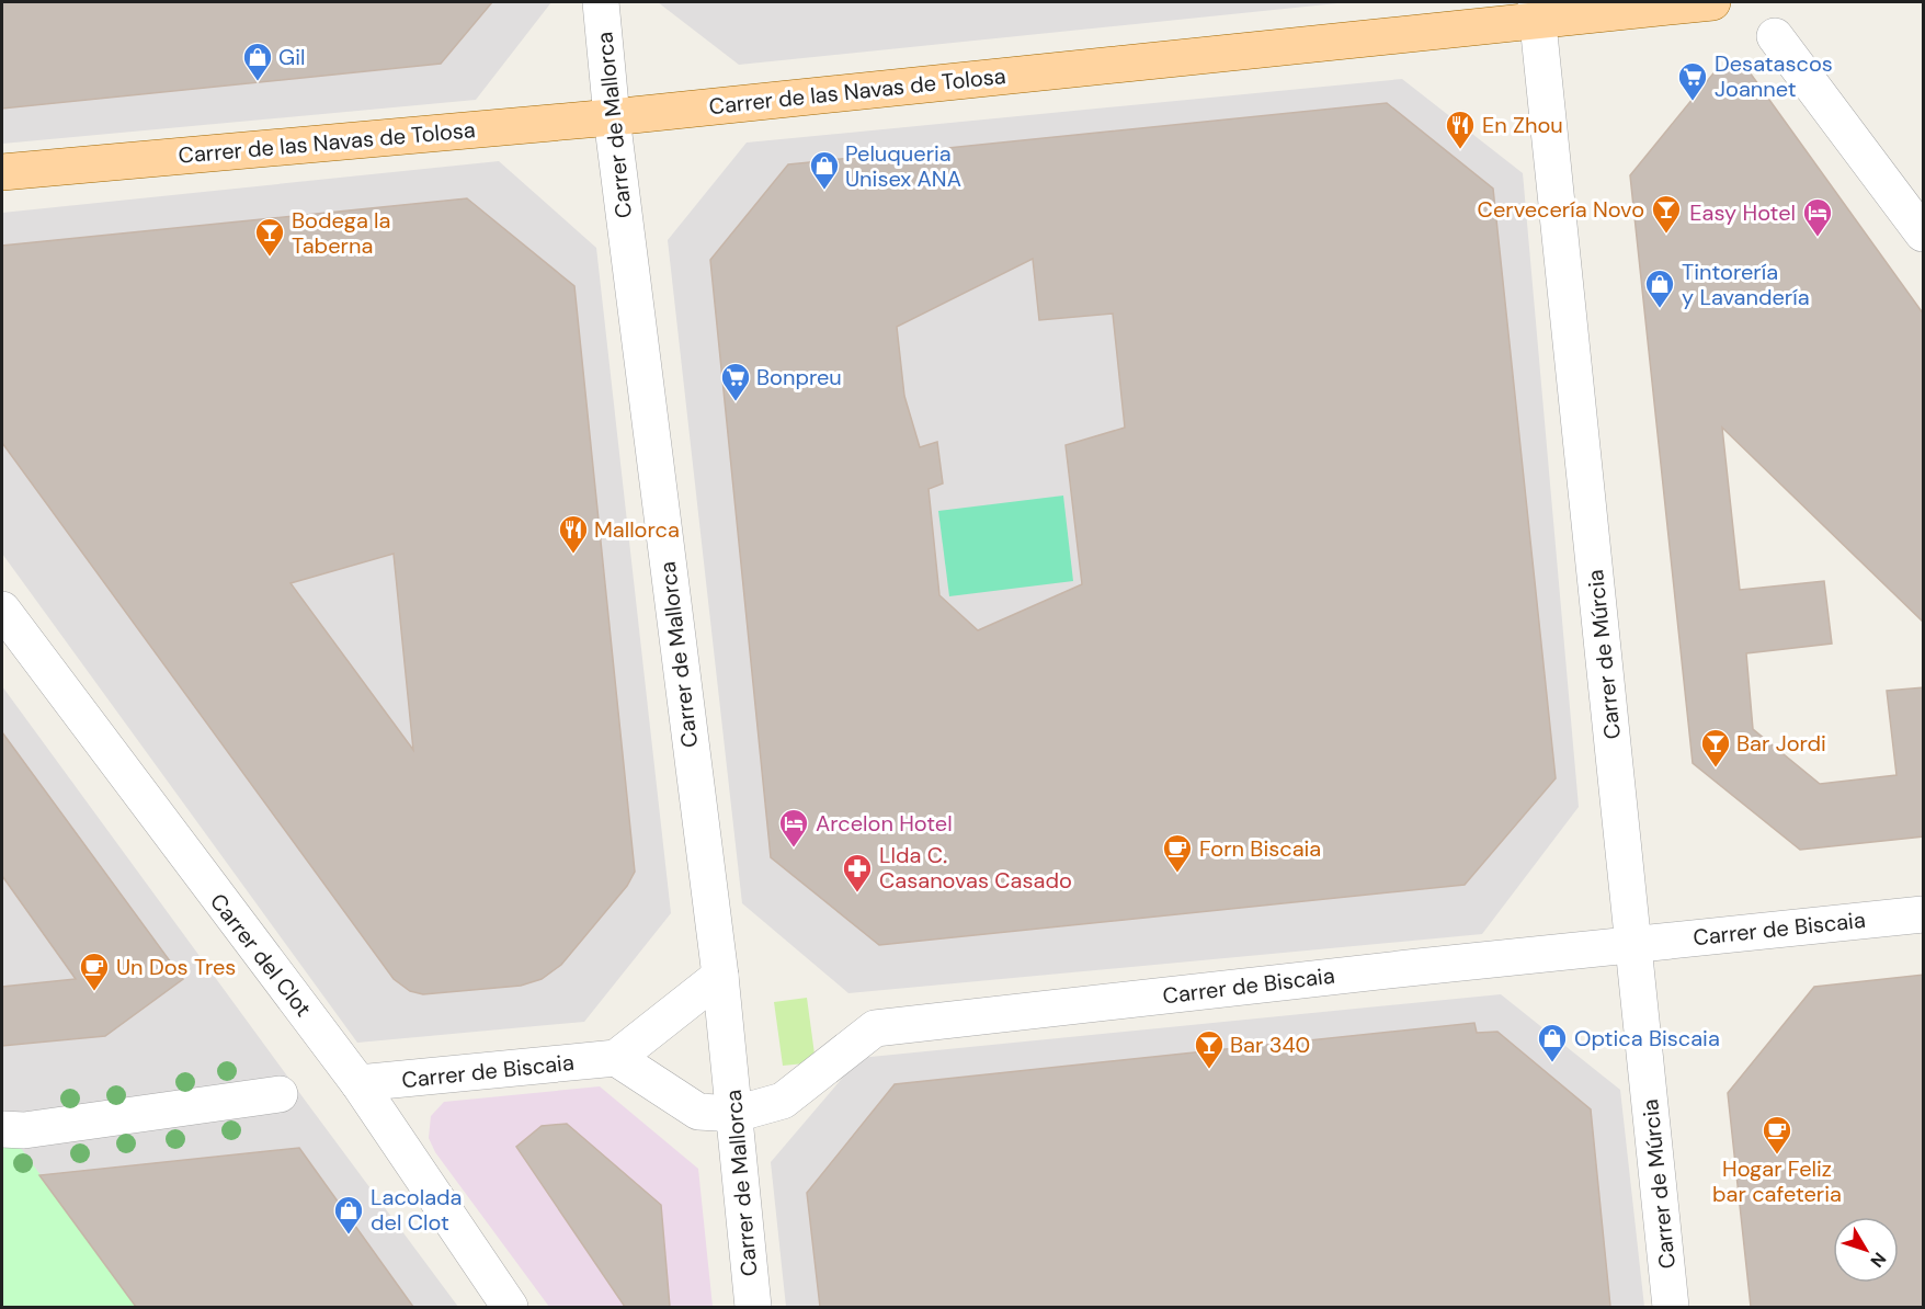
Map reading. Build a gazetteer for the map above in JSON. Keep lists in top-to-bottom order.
{
  "streets": {
    "main road": ["Carrer de las Navas de Tolosa"],
    "street": [
      "Carrer de Mallorca",
      "Carrer de Múrcia",
      "Carrer de Biscaia",
      "Carrer del Clot"
    ]
  },
  "crossings": [
    ["Carrer de las Navas de Tolosa", "Carrer de Mallorca"],
    ["Carrer de las Navas de Tolosa", "Carrer de Múrcia"],
    ["Carrer de Mallorca", "Carrer de Biscaia"],
    ["Carrer de Múrcia", "Carrer de Biscaia"],
    ["Carrer de Biscaia", "Carrer del Clot"]
  ],
  "places": {
    "shop": [
      "Gil",
      "Peluqueria Unisex ANA",
      "Tintorería y Lavandería",
      "Optica Biscaia",
      "Lacolada del Clot"
    ],
    "supermarket": ["Desatascos Joannet", "Bonpreu"],
    "restaurant": ["En Zhou", "Mallorca"],
    "bar": [
      "Cervecería Novo",
      "Bodega la Taberna",
      "Bar Jordi",
      "Bar 340"
    ],
    "hotel": ["Easy Hotel", "Arcelon Hotel"],
    "cafe": ["Forn Biscaia", "Un Dos Tres", "Hogar Feliz bar cafeteria"],
    "pharmacy": ["Llda C. Casanovas Casado"]
  },
  "north": "bottom right"
}
